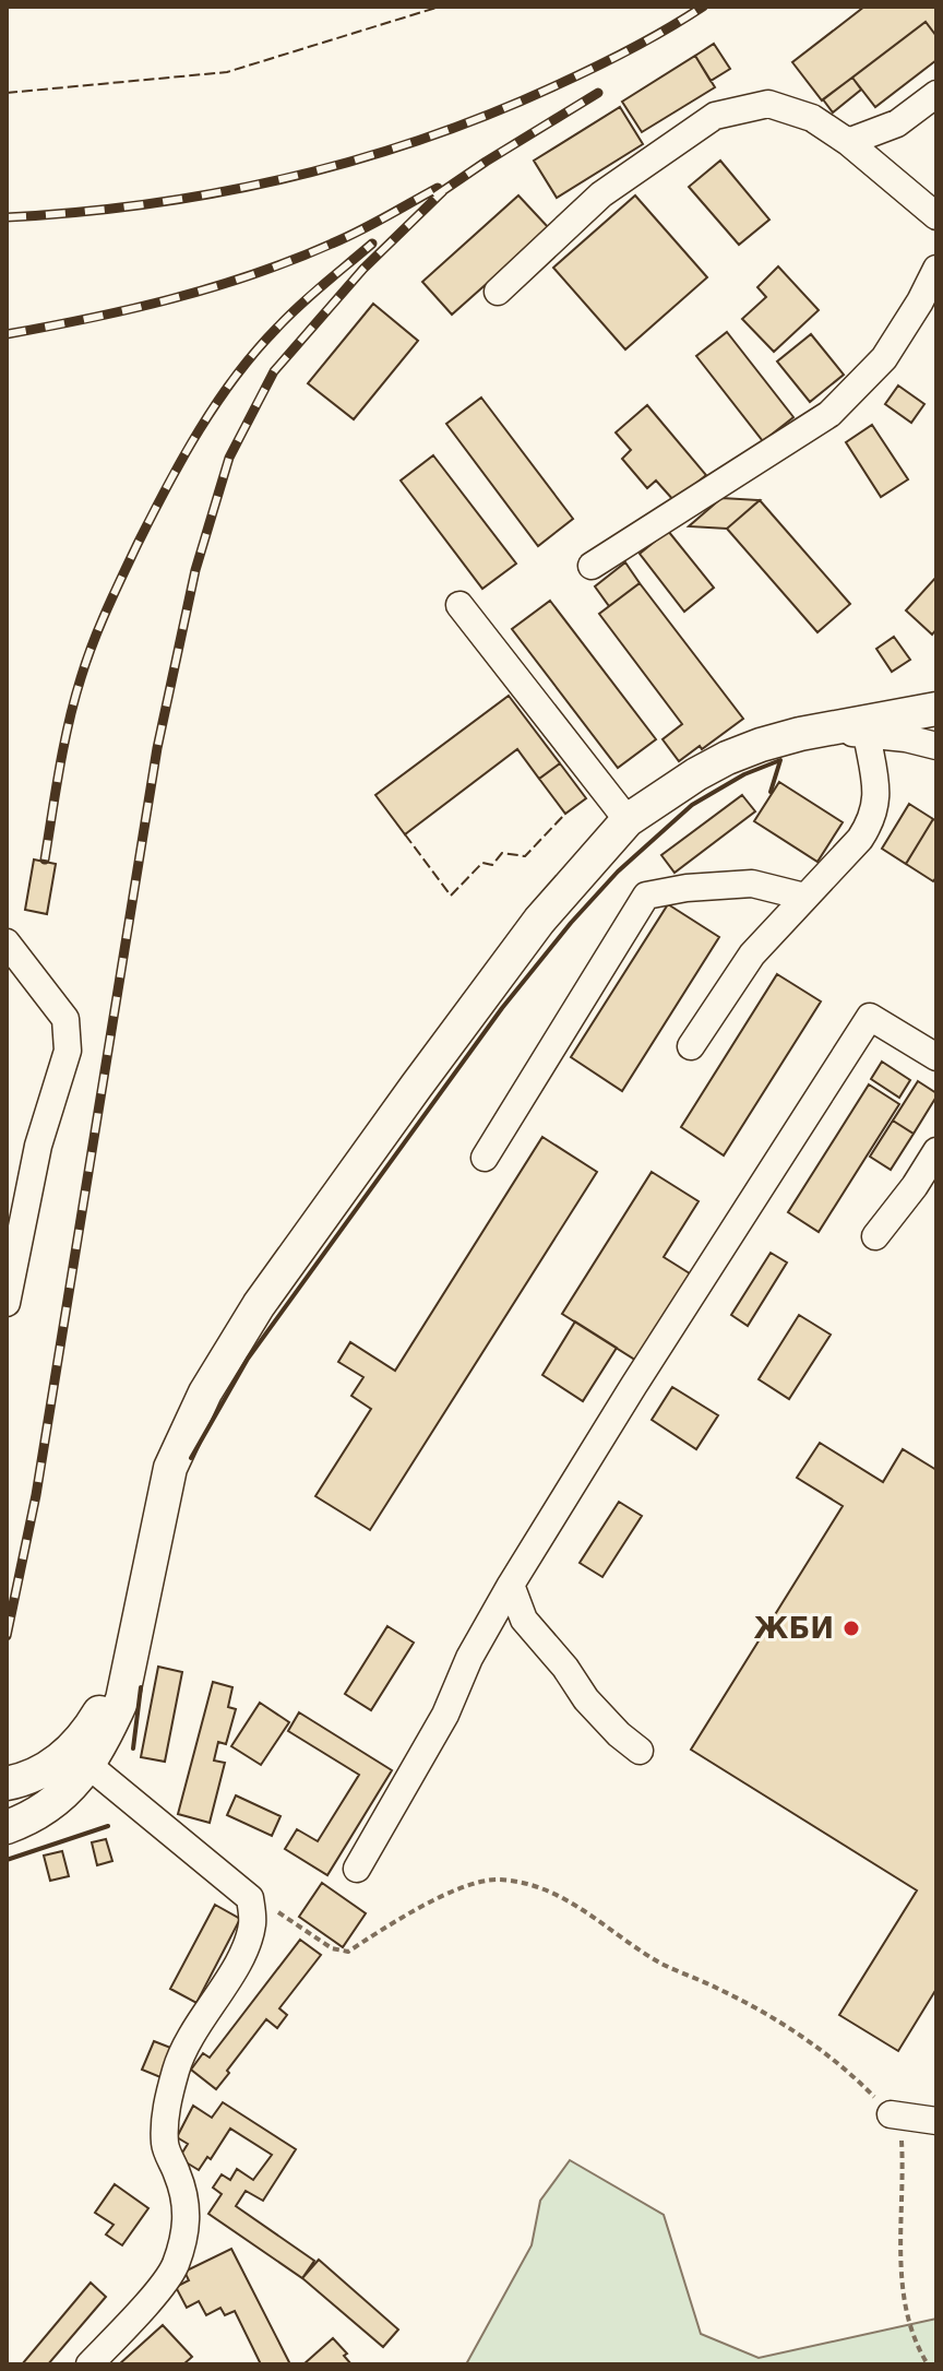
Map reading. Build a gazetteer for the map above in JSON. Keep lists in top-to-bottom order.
{
  "places": ["ЖБИ"]
}
